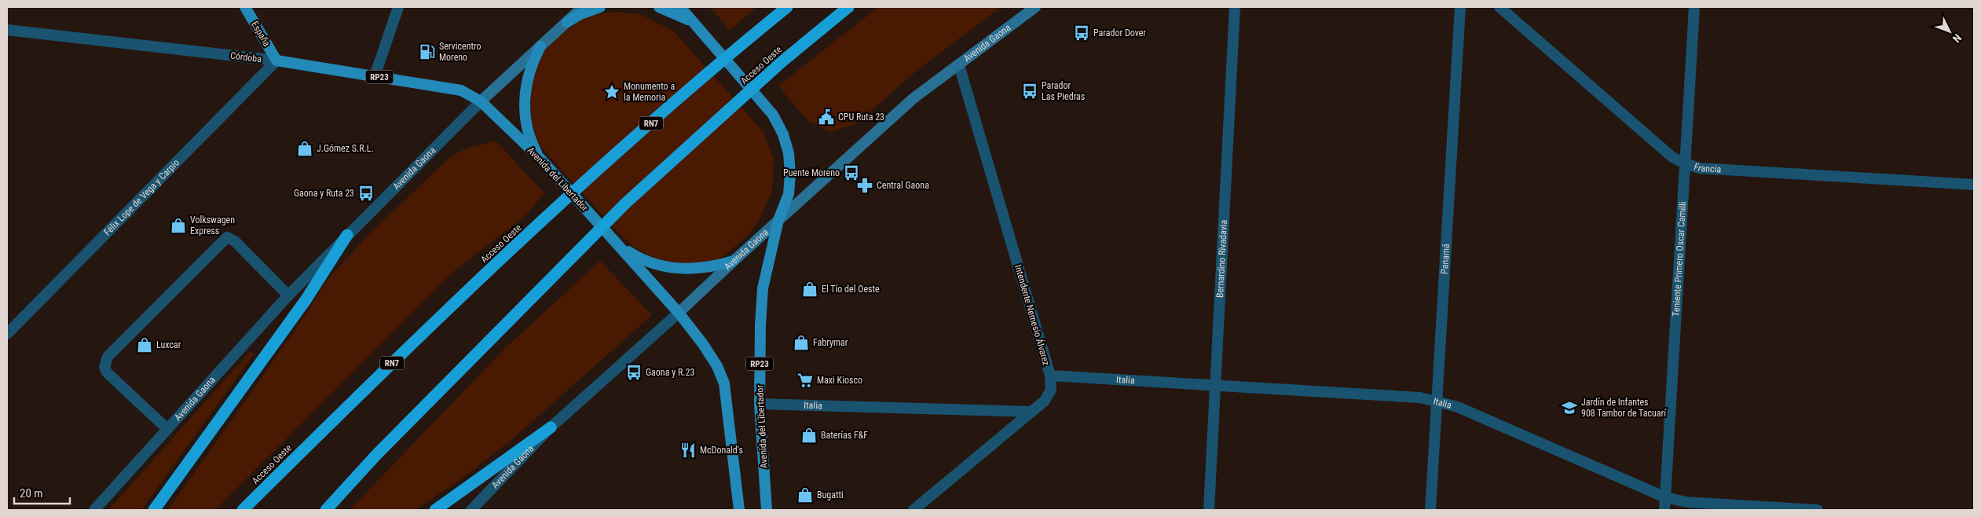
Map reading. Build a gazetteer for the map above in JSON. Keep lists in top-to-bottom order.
{
  "streets": {
    "highway": ["Acceso Oeste", "RN7"],
    "main road": [
      "España",
      "Avenida Gaona",
      "Córdoba",
      "RP23",
      "Avenida del Libertador"
    ],
    "street": [
      "Francia",
      "Félix Lope de Vega y Carpio",
      "Bernardino Rivadavia",
      "Panamá",
      "Teniente Primero Oscar Camilli",
      "Intendente Nemesio Álvarez",
      "Italia"
    ]
  },
  "crossings": [
    ["España", "Córdoba"],
    ["España", "Félix Lope de Vega y Carpio"],
    ["Avenida Gaona", "Córdoba"],
    ["Avenida Gaona", "Avenida del Libertador"],
    ["Avenida Gaona", "Intendente Nemesio Álvarez"],
    ["Córdoba", "Avenida del Libertador"],
    ["Córdoba", "Félix Lope de Vega y Carpio"],
    ["Francia", "Teniente Primero Oscar Camilli"],
    ["Avenida del Libertador", "Italia"],
    ["Bernardino Rivadavia", "Italia"],
    ["Panamá", "Italia"],
    ["Teniente Primero Oscar Camilli", "Italia"],
    ["Intendente Nemesio Álvarez", "Italia"]
  ],
  "places": {
    "bus stop": [
      "Parador Dover",
      "Parador Las Piedras",
      "Puente Moreno",
      "Gaona y Ruta 23",
      "Gaona y R.23"
    ],
    "fuel station": ["Servicentro Moreno"],
    "place": ["Monumento a la Memoria"],
    "public building": ["CPU Ruta 23"],
    "shop": [
      "J.Gómez S.R.L.",
      "Volkswagen Express",
      "El Tío del Oeste",
      "Fabrymar",
      "Luxcar",
      "Baterías F&F",
      "Bugatti"
    ],
    "pharmacy": ["Central Gaona"],
    "supermarket": ["Maxi Kiosco"],
    "school or university": ["Jardín de Infantes 908 Tambor de Tacuarí"],
    "restaurant": ["McDonald's"]
  },
  "scale_bar": "20 m",
  "north": "bottom right"
}
